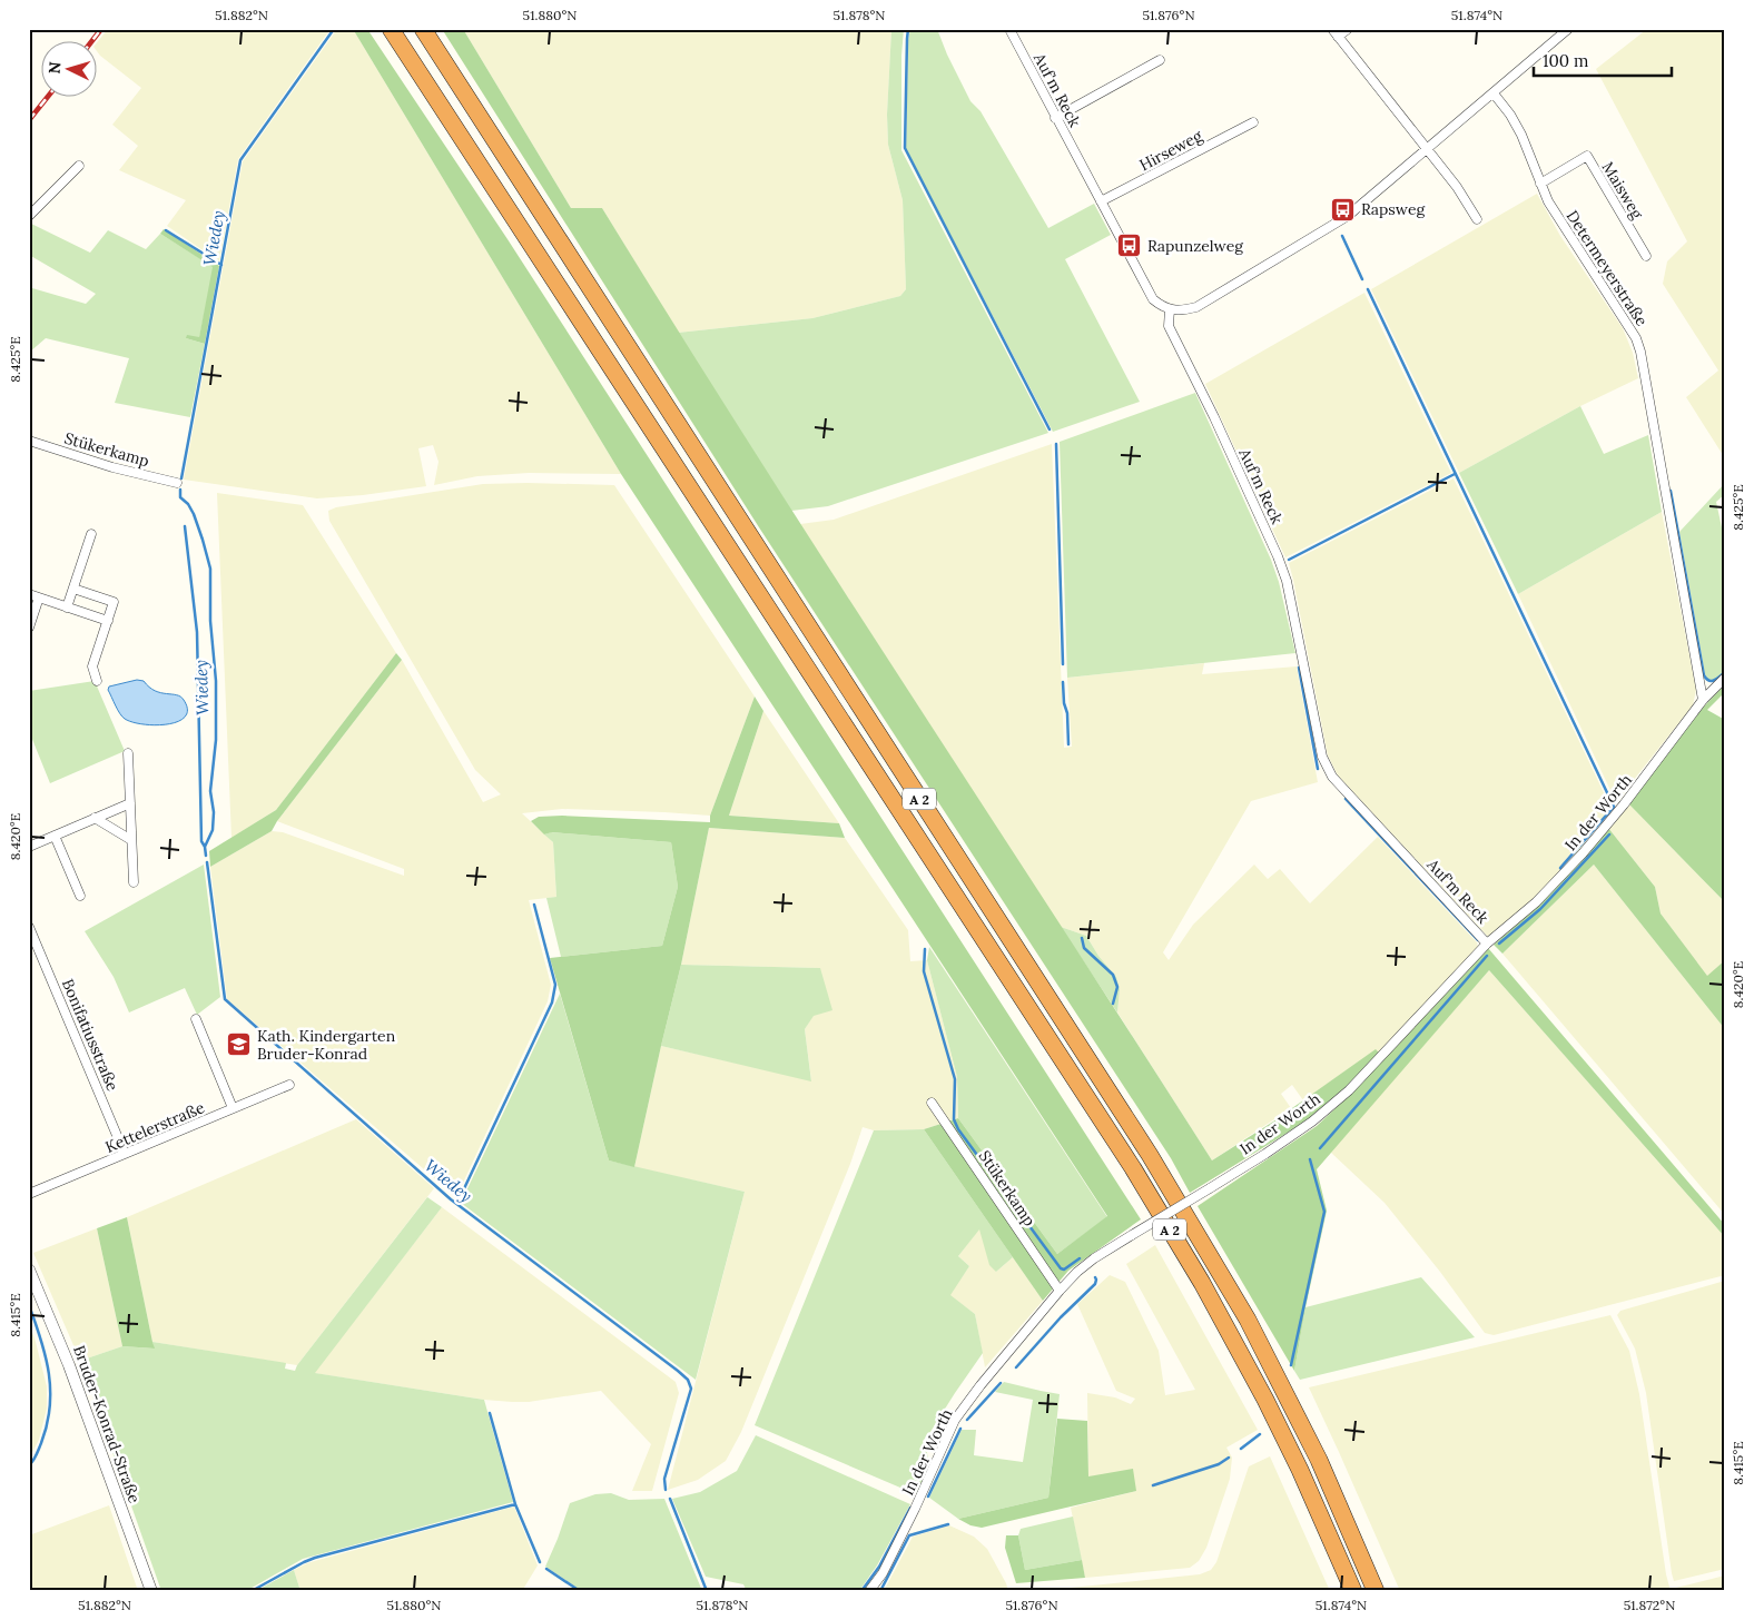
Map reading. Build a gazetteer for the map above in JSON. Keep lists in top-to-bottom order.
{
  "streets": {
    "highway": ["A 2"],
    "street": [
      "Auf'm Reck",
      "Hirseweg",
      "Maisweg",
      "Determeyerstraße",
      "Stükerkamp",
      "In der Worth",
      "Bonifatiusstraße",
      "Kettelerstraße",
      "Bruder-Konrad-Straße"
    ]
  },
  "crossings": [
    ["Auf'm Reck", "Hirseweg"],
    ["Auf'm Reck", "In der Worth"],
    ["Maisweg", "Determeyerstraße"],
    ["Determeyerstraße", "In der Worth"],
    ["Stükerkamp", "In der Worth"],
    ["Bonifatiusstraße", "Kettelerstraße"]
  ],
  "water": ["Wiedey"],
  "places": {
    "bus stop": ["Rapsweg", "Rapunzelweg"],
    "school or university": ["Kath. Kindergarten Bruder-Konrad"]
  },
  "scale_bar": "100 m",
  "north": "left",
  "coordinates": [
    "51.882°N",
    "51.880°N",
    "51.878°N",
    "51.876°N",
    "51.874°N",
    "8.425°E",
    "8.420°E",
    "8.415°E",
    "51.872°N"
  ]
}
